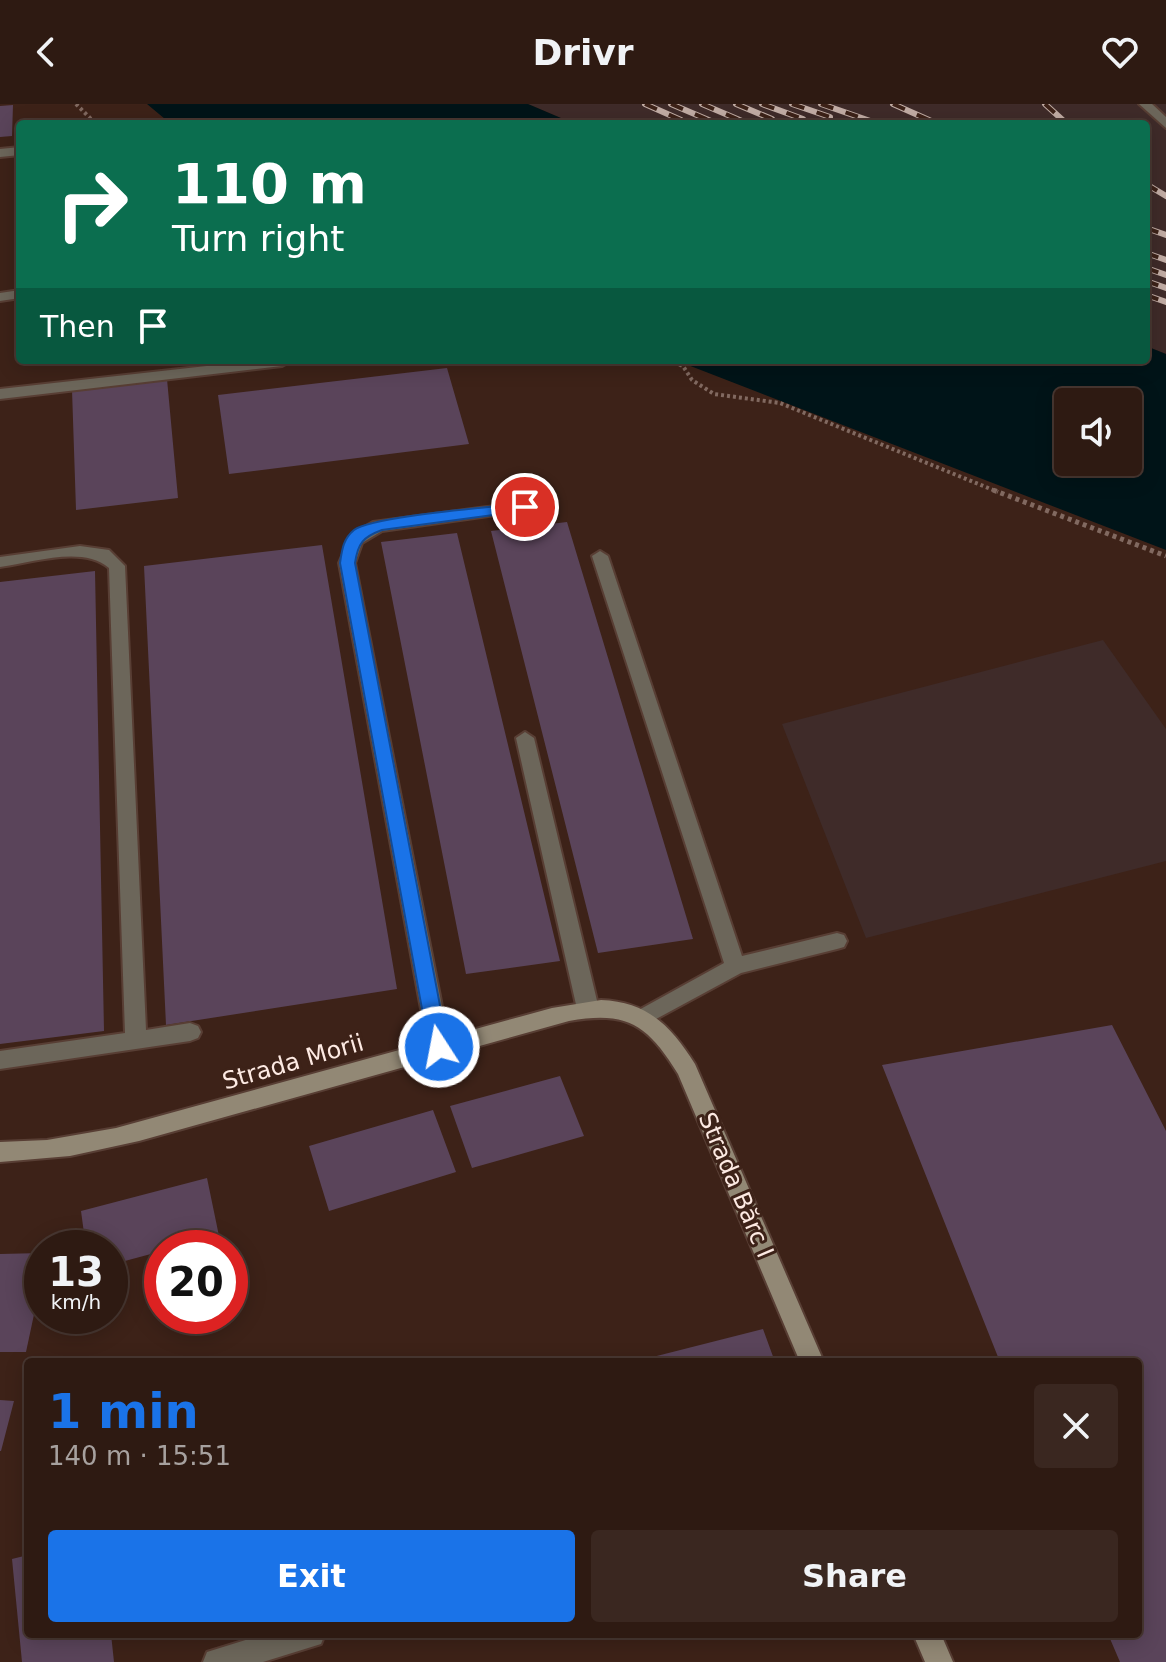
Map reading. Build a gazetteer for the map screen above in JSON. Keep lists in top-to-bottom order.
{
  "streets": {
    "street": ["Strada Morii", "Strada Bărc I"]
  },
  "crossings": [
    ["Strada Morii", "Strada Bărc I"]
  ],
  "page": {
    "header": "Drivr",
    "turn": ["110 m", "Turn right"],
    "then": "Then",
    "speed": "13 km/h",
    "limit": "20",
    "heading": ["1 min", "140 m · 15:51"],
    "buttons": ["Exit", "Share"]
  }
}
